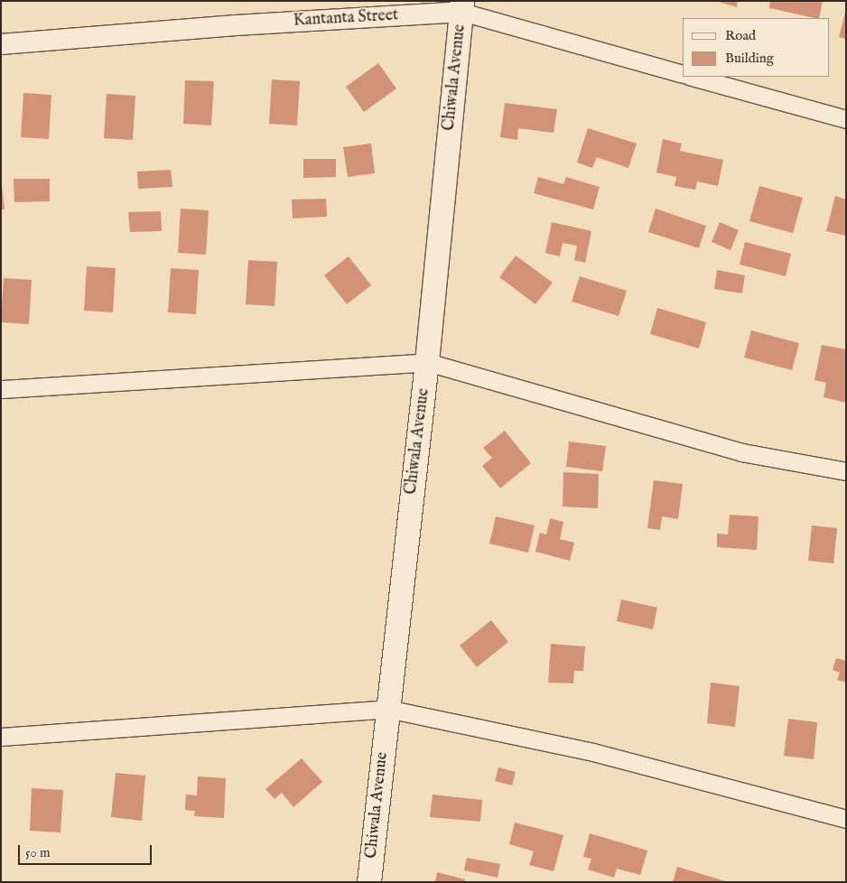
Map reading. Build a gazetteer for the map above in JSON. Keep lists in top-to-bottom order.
{
  "streets": {
    "main road": ["Chiwala Avenue"],
    "street": ["Kantanta Street"]
  },
  "crossings": [
    ["Kantanta Street", "Chiwala Avenue"]
  ],
  "legend": ["Road", "Building"],
  "scale_bar": "50 m"
}
